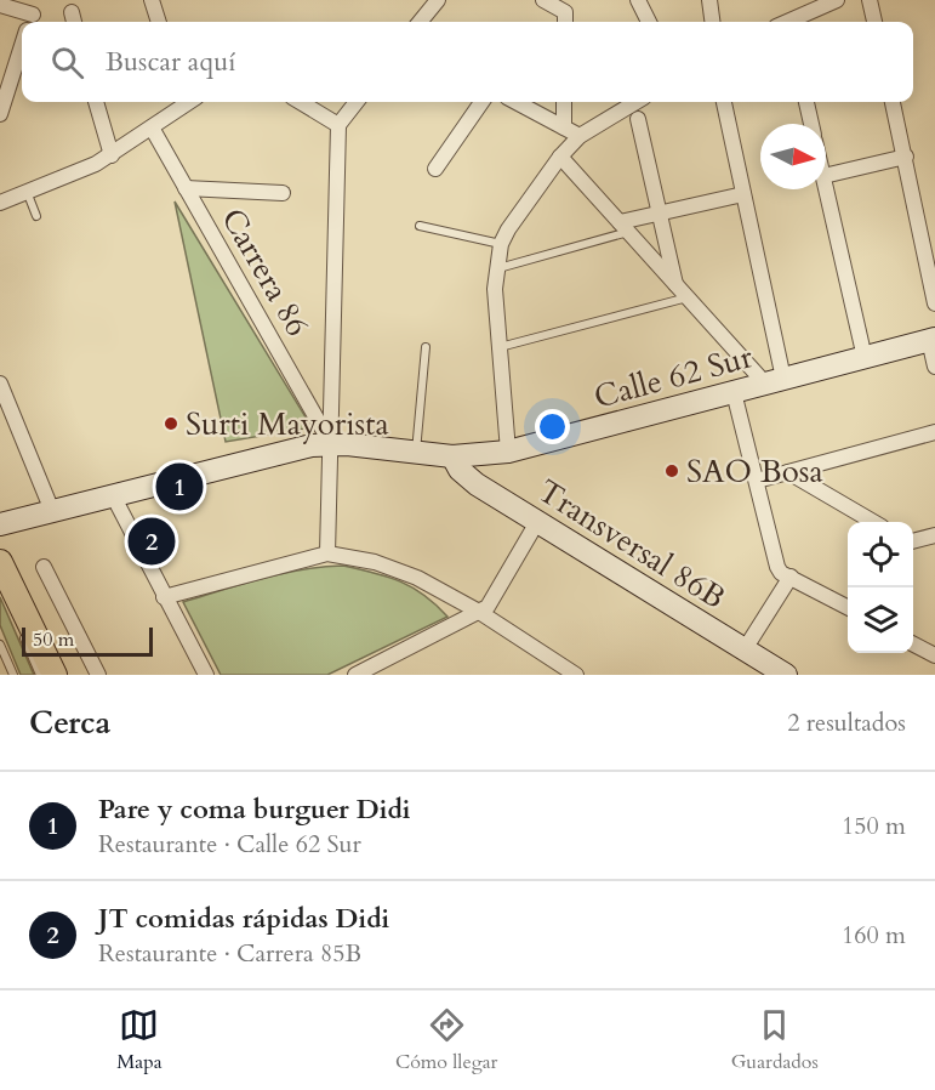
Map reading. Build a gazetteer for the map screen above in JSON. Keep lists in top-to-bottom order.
{
  "streets": {
    "street": ["Carrera 86", "Calle 62 Sur", "Transversal 86B"]
  },
  "crossings": [
    ["Carrera 86", "Calle 62 Sur"],
    ["Calle 62 Sur", "Transversal 86B"]
  ],
  "places": ["Surti Mayorista", "SAO Bosa"],
  "scale_bar": "50 m",
  "north": "right",
  "page": {
    "search": "Buscar aquí",
    "pins": ["1", "2"],
    "scale": "50 m",
    "heading": ["Cerca", "2 resultados"],
    "list": [
      {
        "mark": "1",
        "name": "Pare y coma burguer Didi",
        "note": "Restaurante · Calle 62 Sur",
        "value": "150 m"
      },
      {
        "mark": "2",
        "name": "JT comidas rápidas Didi",
        "note": "Restaurante · Carrera 85B",
        "value": "160 m"
      }
    ],
    "nav": ["Mapa", "Cómo llegar", "Guardados"]
  }
}
